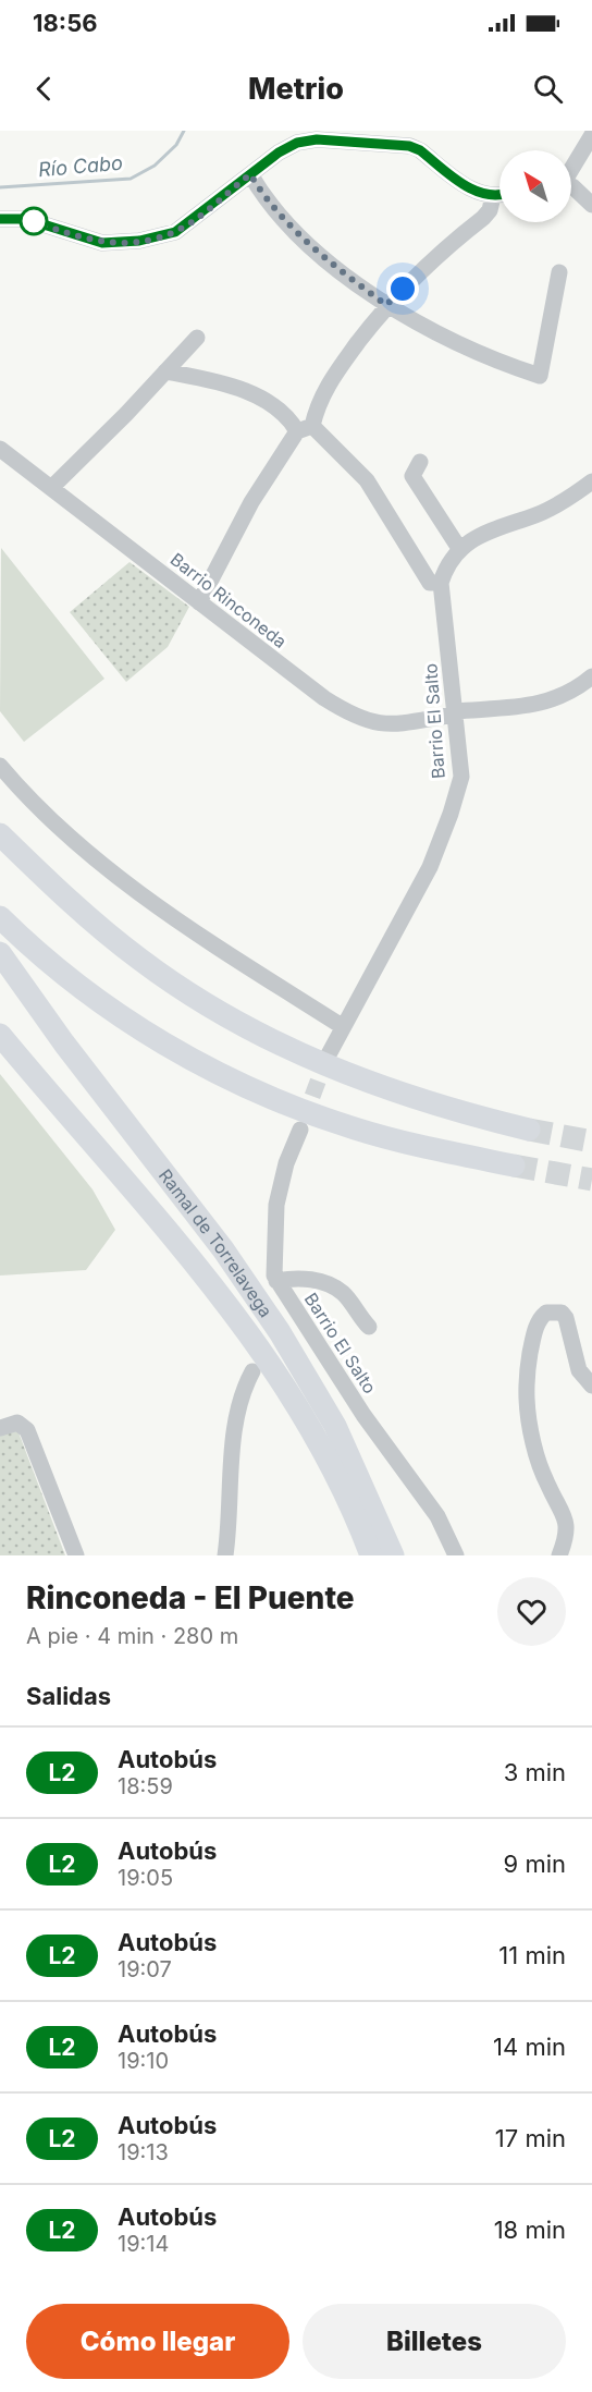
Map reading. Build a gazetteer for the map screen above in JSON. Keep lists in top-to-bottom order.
{
  "streets": {
    "highway": ["Ramal de Torrelavega"],
    "street": ["Barrio Rinconeda", "Barrio El Salto"]
  },
  "crossings": [
    ["Barrio Rinconeda", "Barrio El Salto"]
  ],
  "water": ["Río Cabo"],
  "lines": ["bus line L2"],
  "north": "top left",
  "page": {
    "status": "18:56",
    "header": "Metrio",
    "heading": [
      ["Rinconeda - El Puente", "A pie · 4 min · 280 m"],
      "Salidas"
    ],
    "list": [
      {
        "mark": "L2",
        "name": "Autobús",
        "note": "18:59",
        "value": "3 min"
      },
      {
        "mark": "L2",
        "name": "Autobús",
        "note": "19:05",
        "value": "9 min"
      },
      {
        "mark": "L2",
        "name": "Autobús",
        "note": "19:07",
        "value": "11 min"
      },
      {
        "mark": "L2",
        "name": "Autobús",
        "note": "19:10",
        "value": "14 min"
      },
      {
        "mark": "L2",
        "name": "Autobús",
        "note": "19:13",
        "value": "17 min"
      },
      {
        "mark": "L2",
        "name": "Autobús",
        "note": "19:14",
        "value": "18 min"
      }
    ],
    "buttons": ["Cómo llegar", "Billetes"]
  }
}
